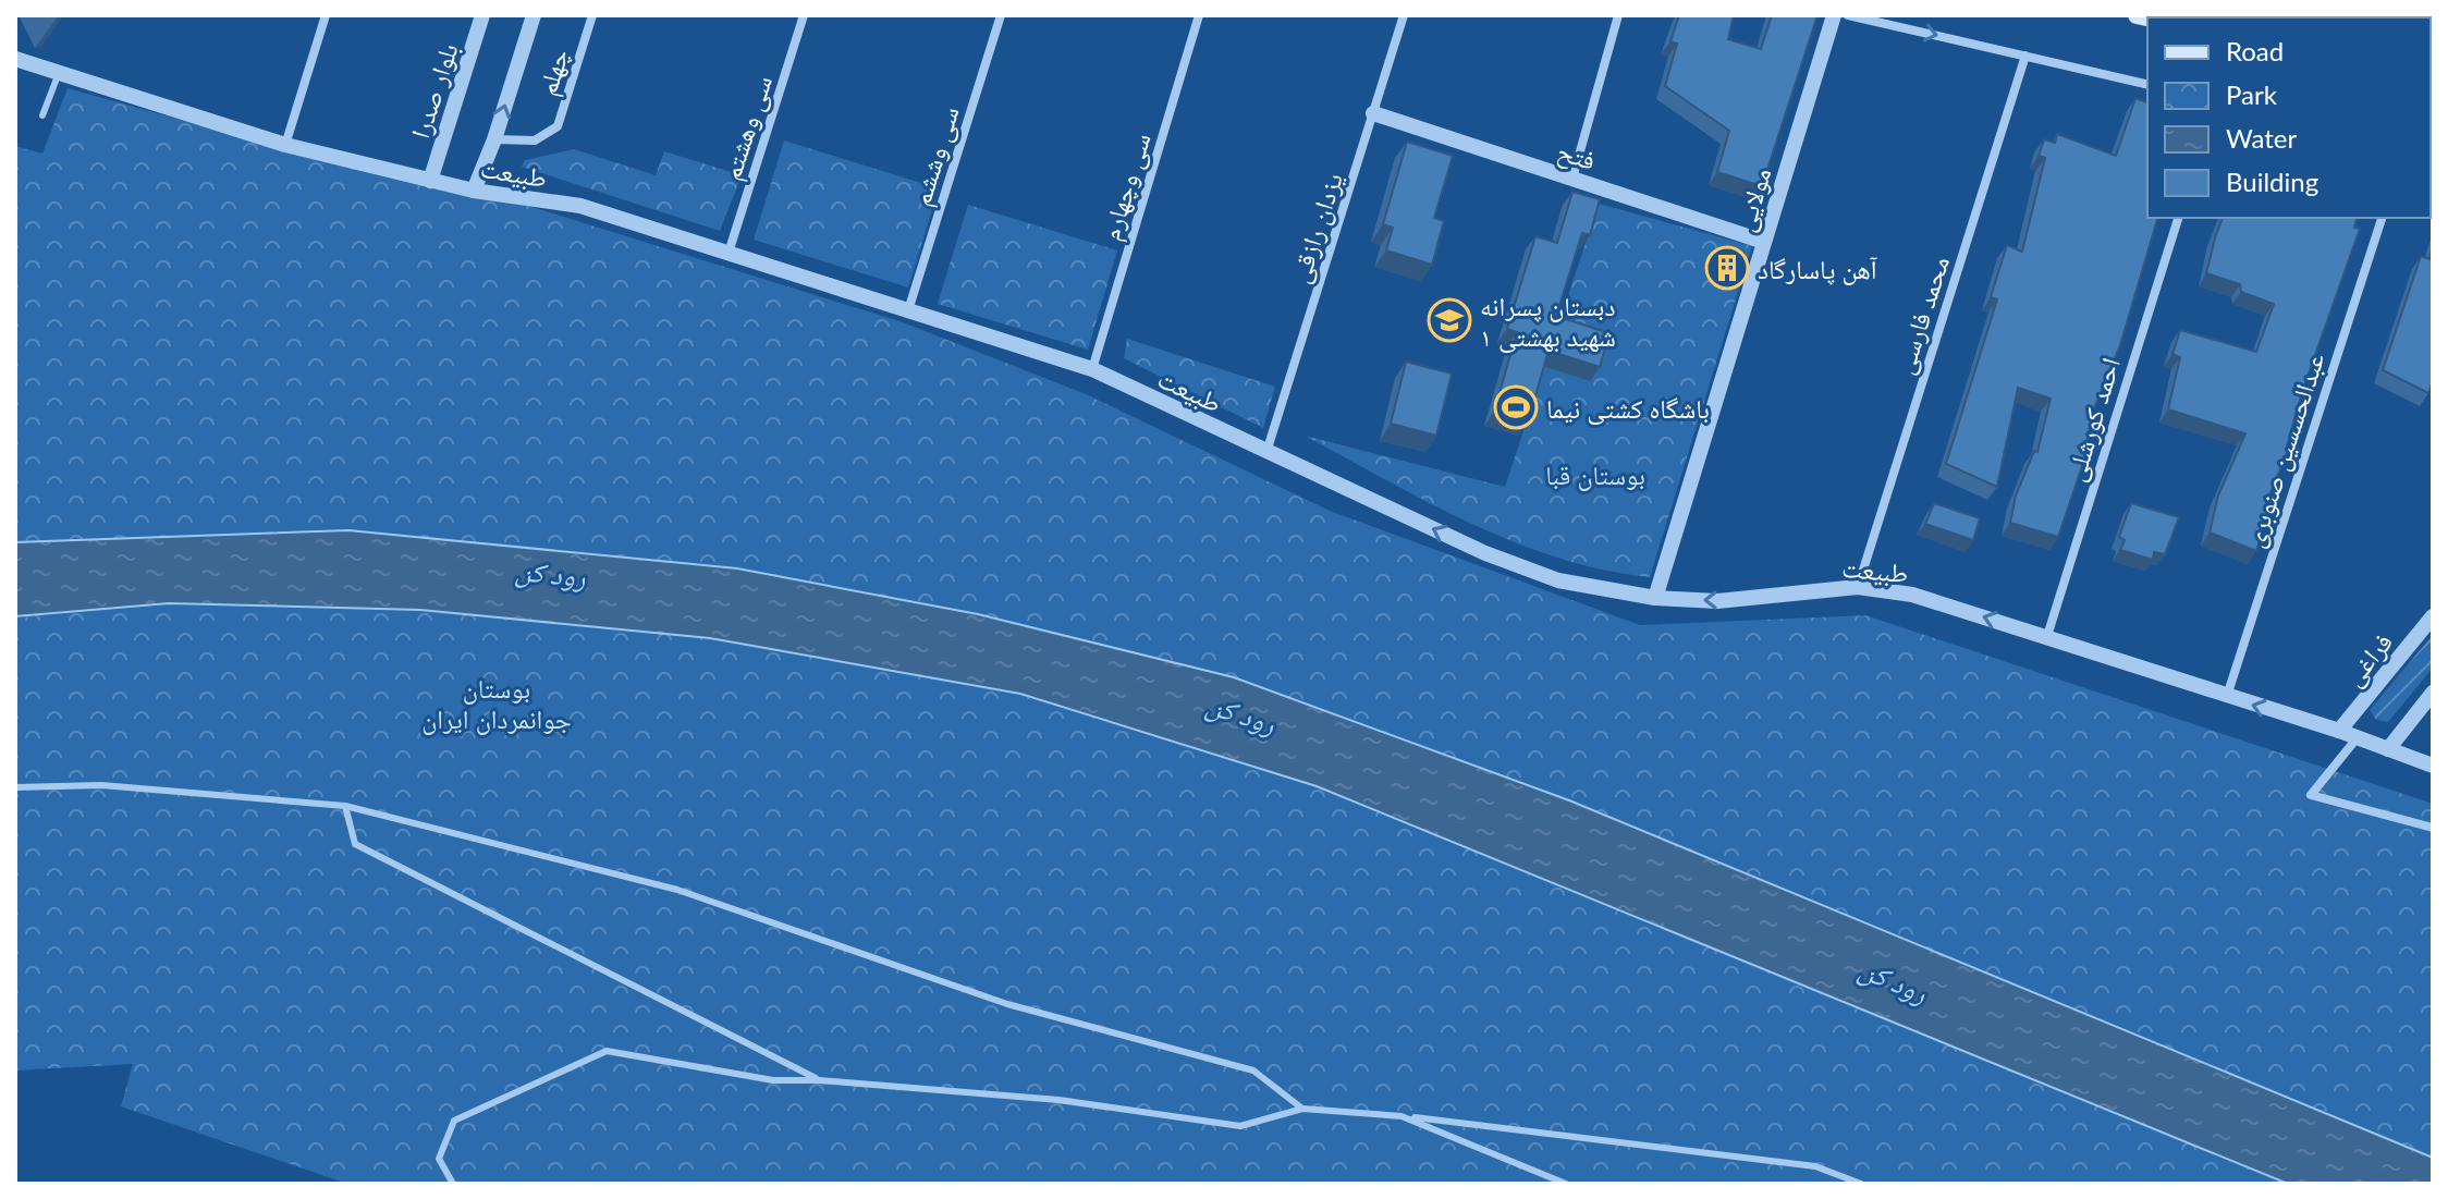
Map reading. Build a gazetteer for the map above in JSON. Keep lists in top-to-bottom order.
{
  "streets": {
    "street": [
      "چهلم",
      "بلوار صدرا",
      "سی وهشتم",
      "فتح",
      "سی وششم",
      "طبیعت",
      "سی وچهارم",
      "مولایی",
      "یزدان رازقی",
      "محمد فارسی",
      "احمد کورشلی",
      "عبدالحسسین صنوبری",
      "فراغی"
    ]
  },
  "crossings": [
    ["بلوار صدرا", "طبیعت"],
    ["سی وهشتم", "طبیعت"],
    ["فتح", "مولایی"],
    ["فتح", "یزدان رازقی"],
    ["سی وششم", "طبیعت"],
    ["طبیعت", "سی وچهارم"],
    ["طبیعت", "مولایی"],
    ["طبیعت", "یزدان رازقی"],
    ["طبیعت", "محمد فارسی"],
    ["طبیعت", "احمد کورشلی"],
    ["طبیعت", "عبدالحسسین صنوبری"],
    ["طبیعت", "فراغی"]
  ],
  "one_way": ["طبیعت"],
  "water": ["رود کن"],
  "parks": ["بوستان قبا", "بوستان جوانمردان ایران"],
  "places": {
    "building": ["آهن پاسارگاد"],
    "school or university": ["دبستان پسرانه شهید بهشتی ۱"],
    "sports": ["باشگاه کشتی نیما"]
  },
  "legend": [
    "Road",
    "Park",
    "Water",
    "Building"
  ]
}
